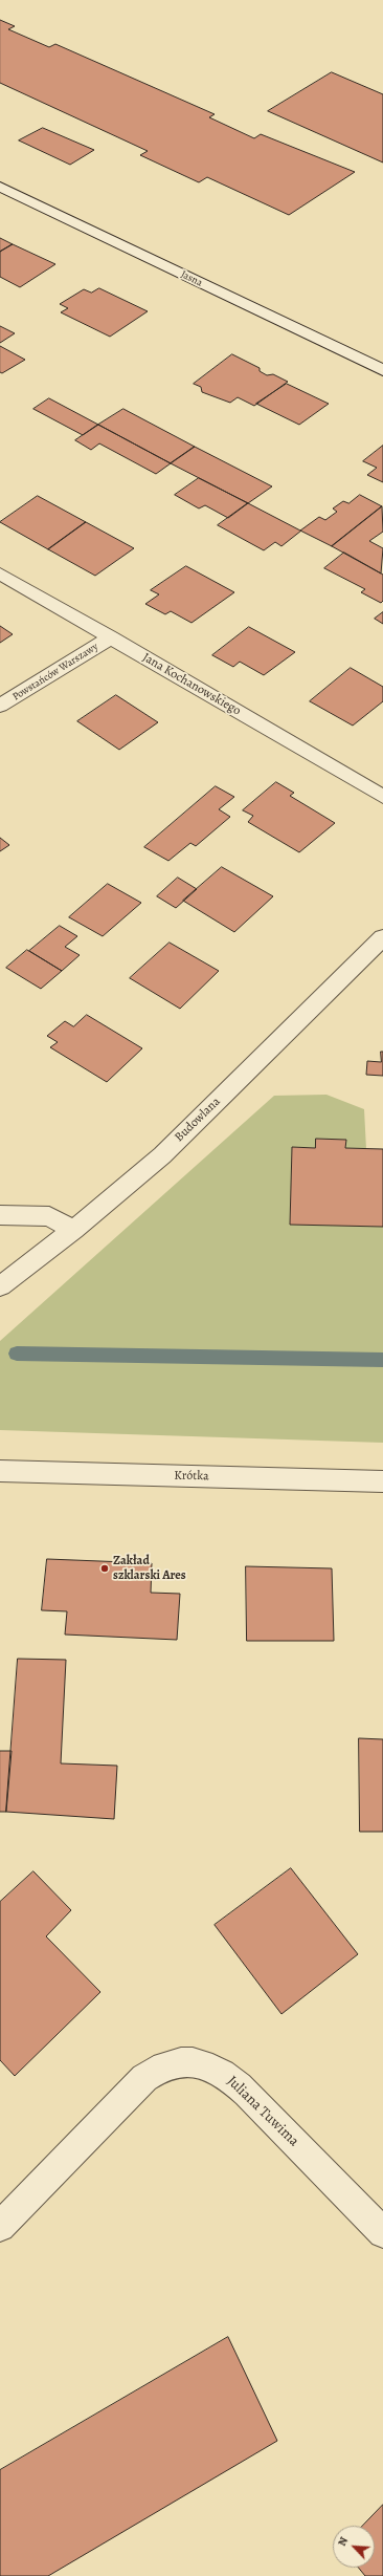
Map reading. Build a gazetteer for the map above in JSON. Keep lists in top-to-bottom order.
{
  "streets": {
    "street": [
      "Jasna",
      "Powstańców Warszawy",
      "Jana Kochanowskiego",
      "Budowlana",
      "Krótka",
      "Juliana Tuwima"
    ]
  },
  "crossings": [
    ["Powstańców Warszawy", "Jana Kochanowskiego"]
  ],
  "places": ["Zakład szklarski Ares"],
  "north": "top left"
}
